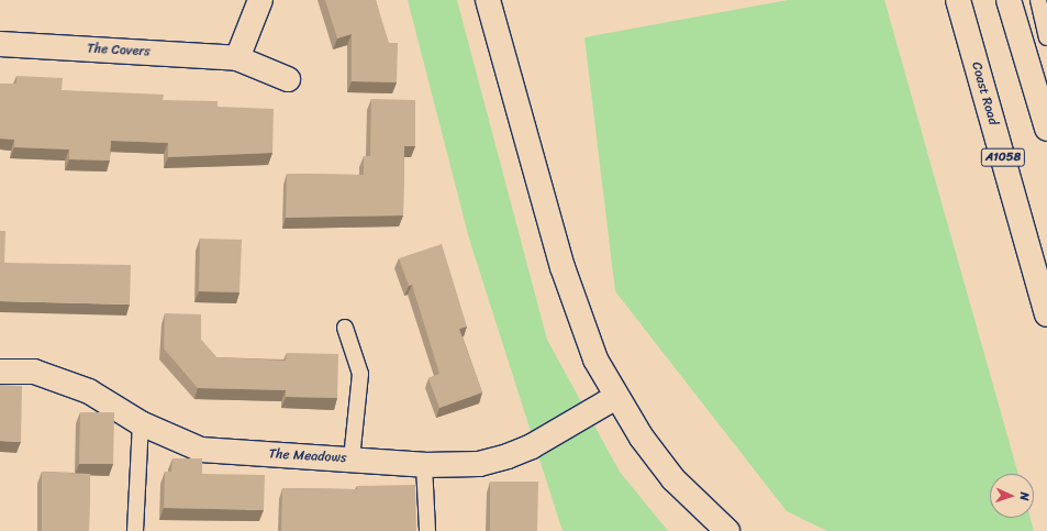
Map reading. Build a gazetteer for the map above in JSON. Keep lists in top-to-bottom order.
{
  "streets": {
    "main road": [
      "The Covers",
      "Coast Road",
      "A1058",
      "The Meadows"
    ]
  },
  "north": "right"
}
